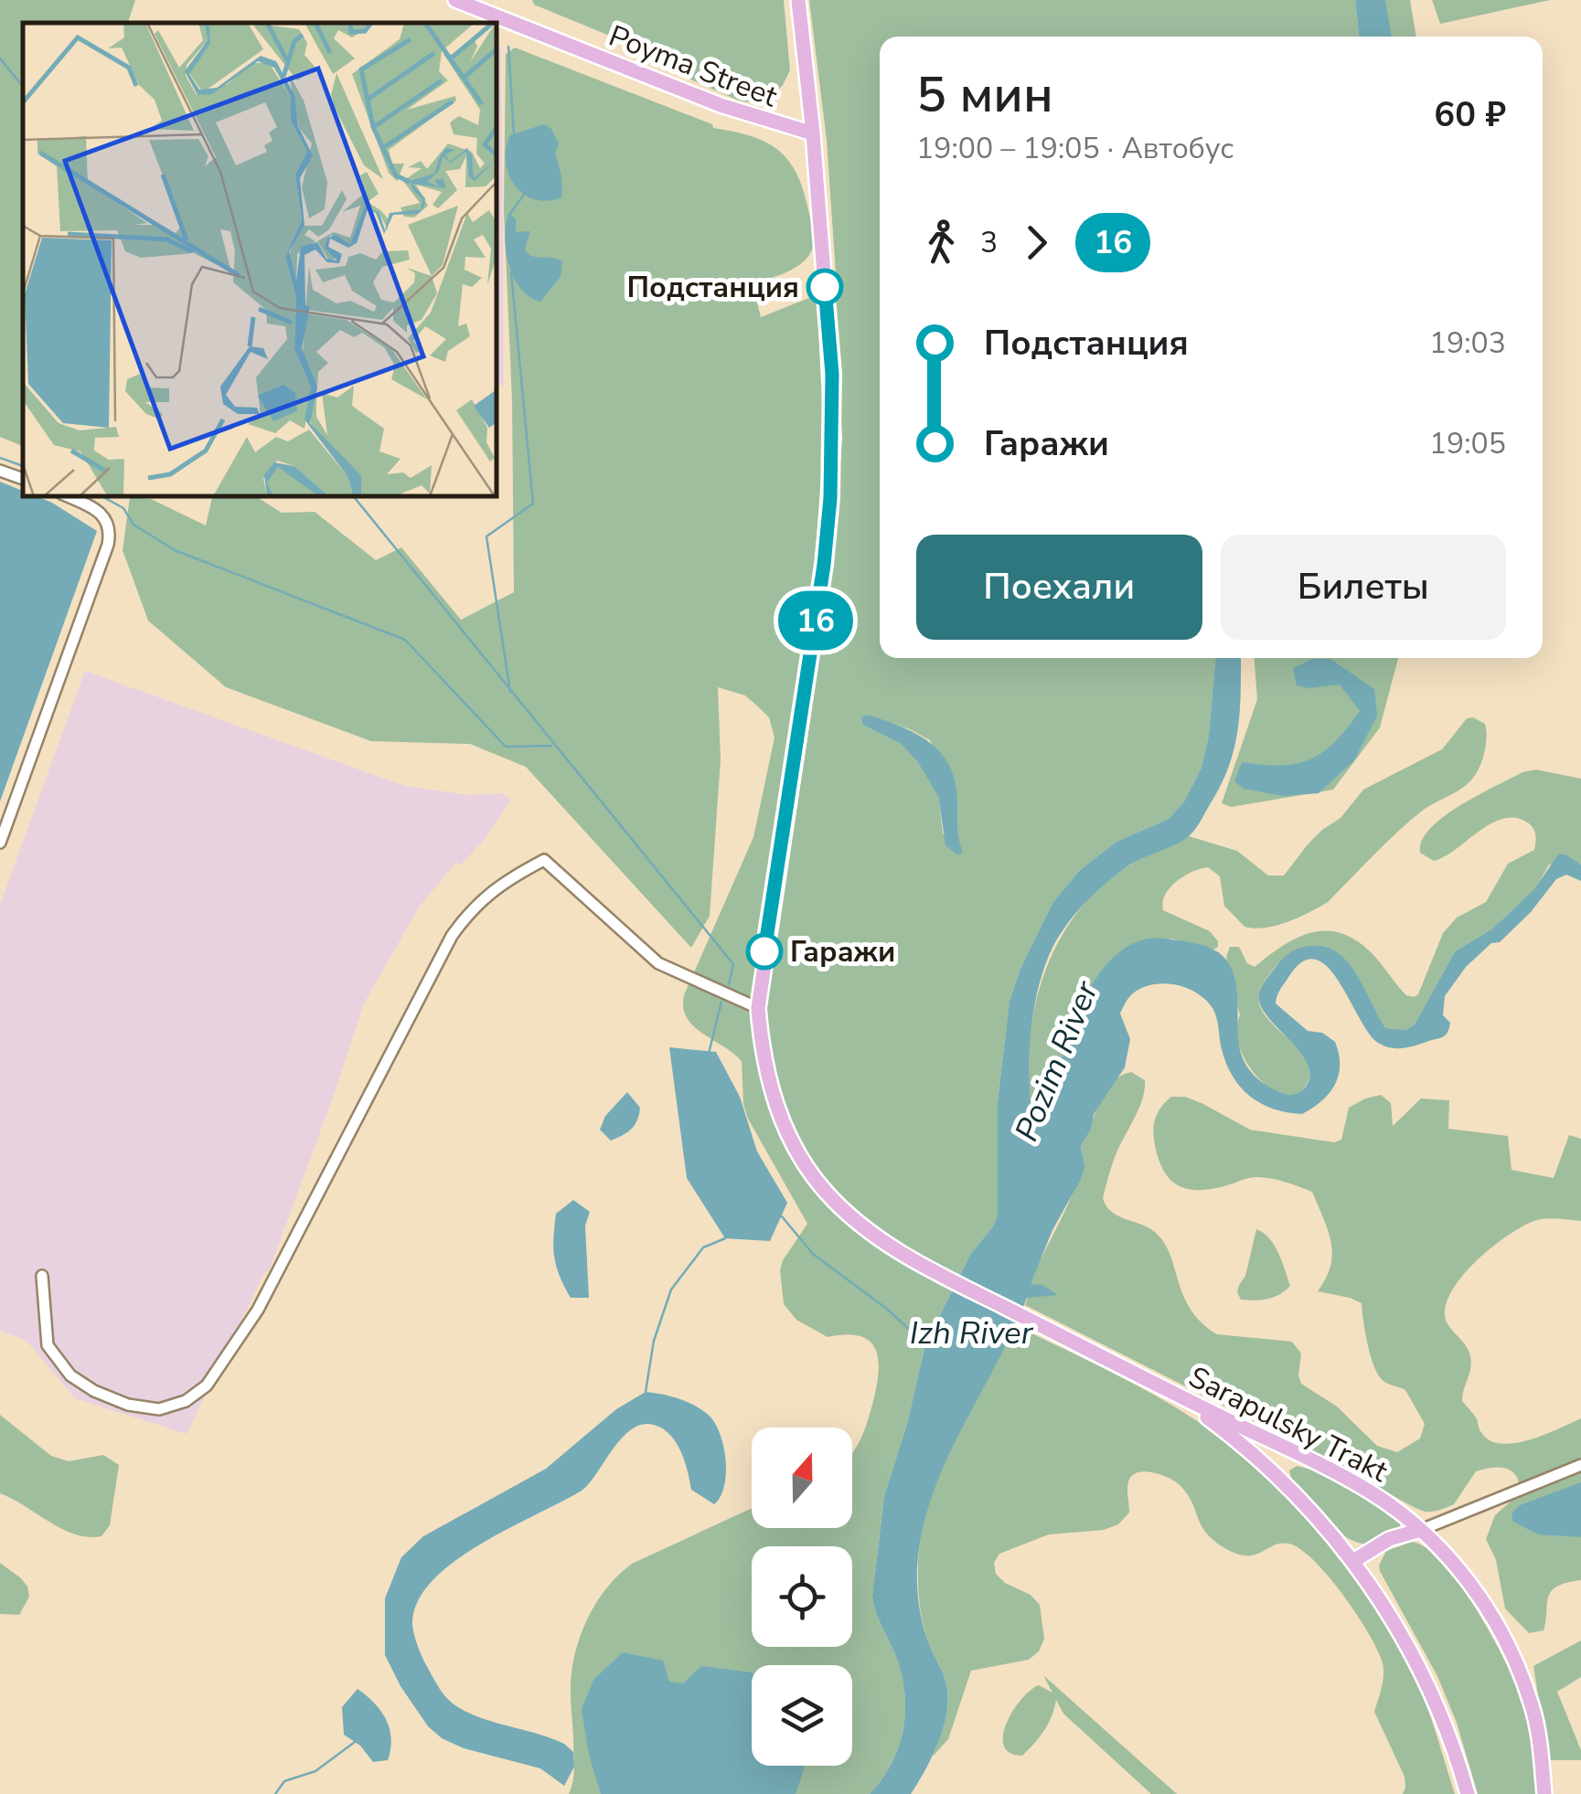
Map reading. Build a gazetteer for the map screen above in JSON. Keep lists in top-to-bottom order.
{
  "streets": {
    "main road": ["Poyma Street", "Sarapulsky Trakt"]
  },
  "crossings": [
    ["Poyma Street", "Sarapulsky Trakt"]
  ],
  "water": ["Pozim River", "Izh River"],
  "places": ["Подстанция", "Гаражи"],
  "lines": ["bus line 16"],
  "north": "top",
  "page": {
    "on_map": "16",
    "heading": ["5 мин", "19:00 – 19:05 · Автобус", "60 ₽"],
    "legs": ["3", "16"],
    "list": [
      {
        "name": "Подстанция",
        "value": "19:03"
      },
      {
        "name": "Гаражи",
        "value": "19:05"
      }
    ],
    "buttons": ["Поехали", "Билеты"]
  }
}
